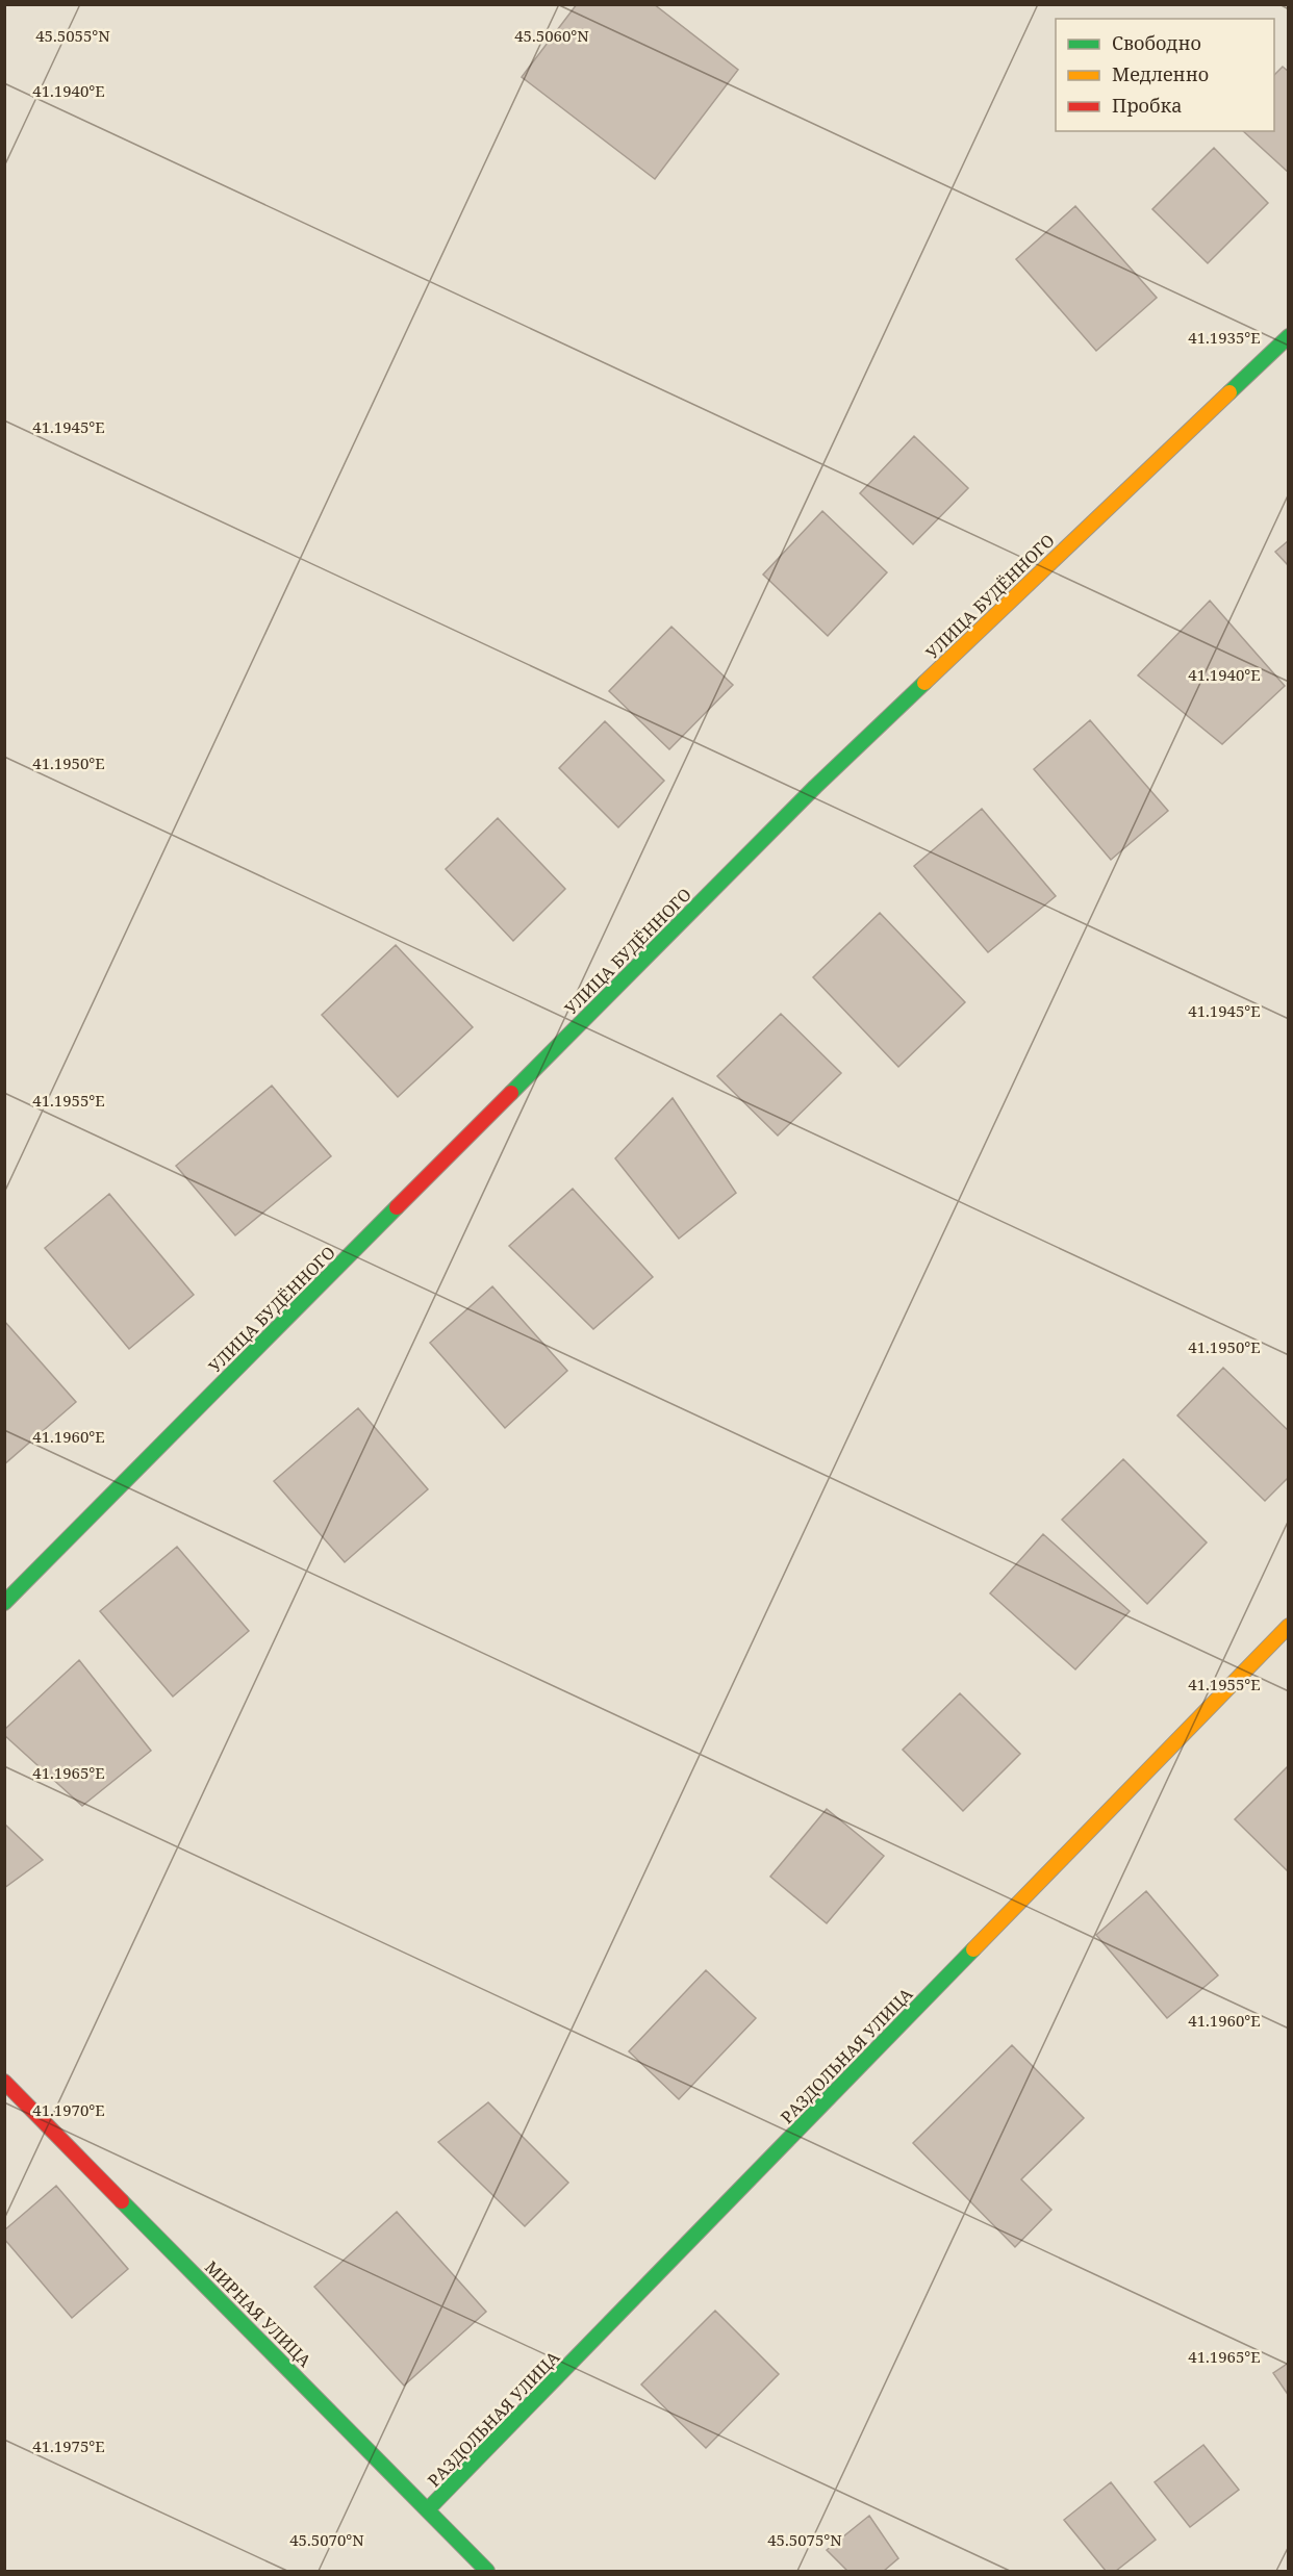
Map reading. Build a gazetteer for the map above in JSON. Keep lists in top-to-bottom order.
{
  "streets": {
    "street": ["УЛИЦА БУДЁННОГО", "РАЗДОЛЬНАЯ УЛИЦА", "МИРНАЯ УЛИЦА"]
  },
  "crossings": [
    ["РАЗДОЛЬНАЯ УЛИЦА", "МИРНАЯ УЛИЦА"]
  ],
  "legend": ["Свободно", "Медленно", "Пробка"],
  "coordinates": [
    "45.5060°N",
    "45.5055°N",
    "41.1940°E",
    "41.1935°E",
    "41.1945°E",
    "41.1950°E",
    "41.1955°E",
    "41.1960°E",
    "41.1965°E",
    "41.1970°E",
    "41.1975°E",
    "45.5070°N",
    "45.5075°N"
  ]
}
